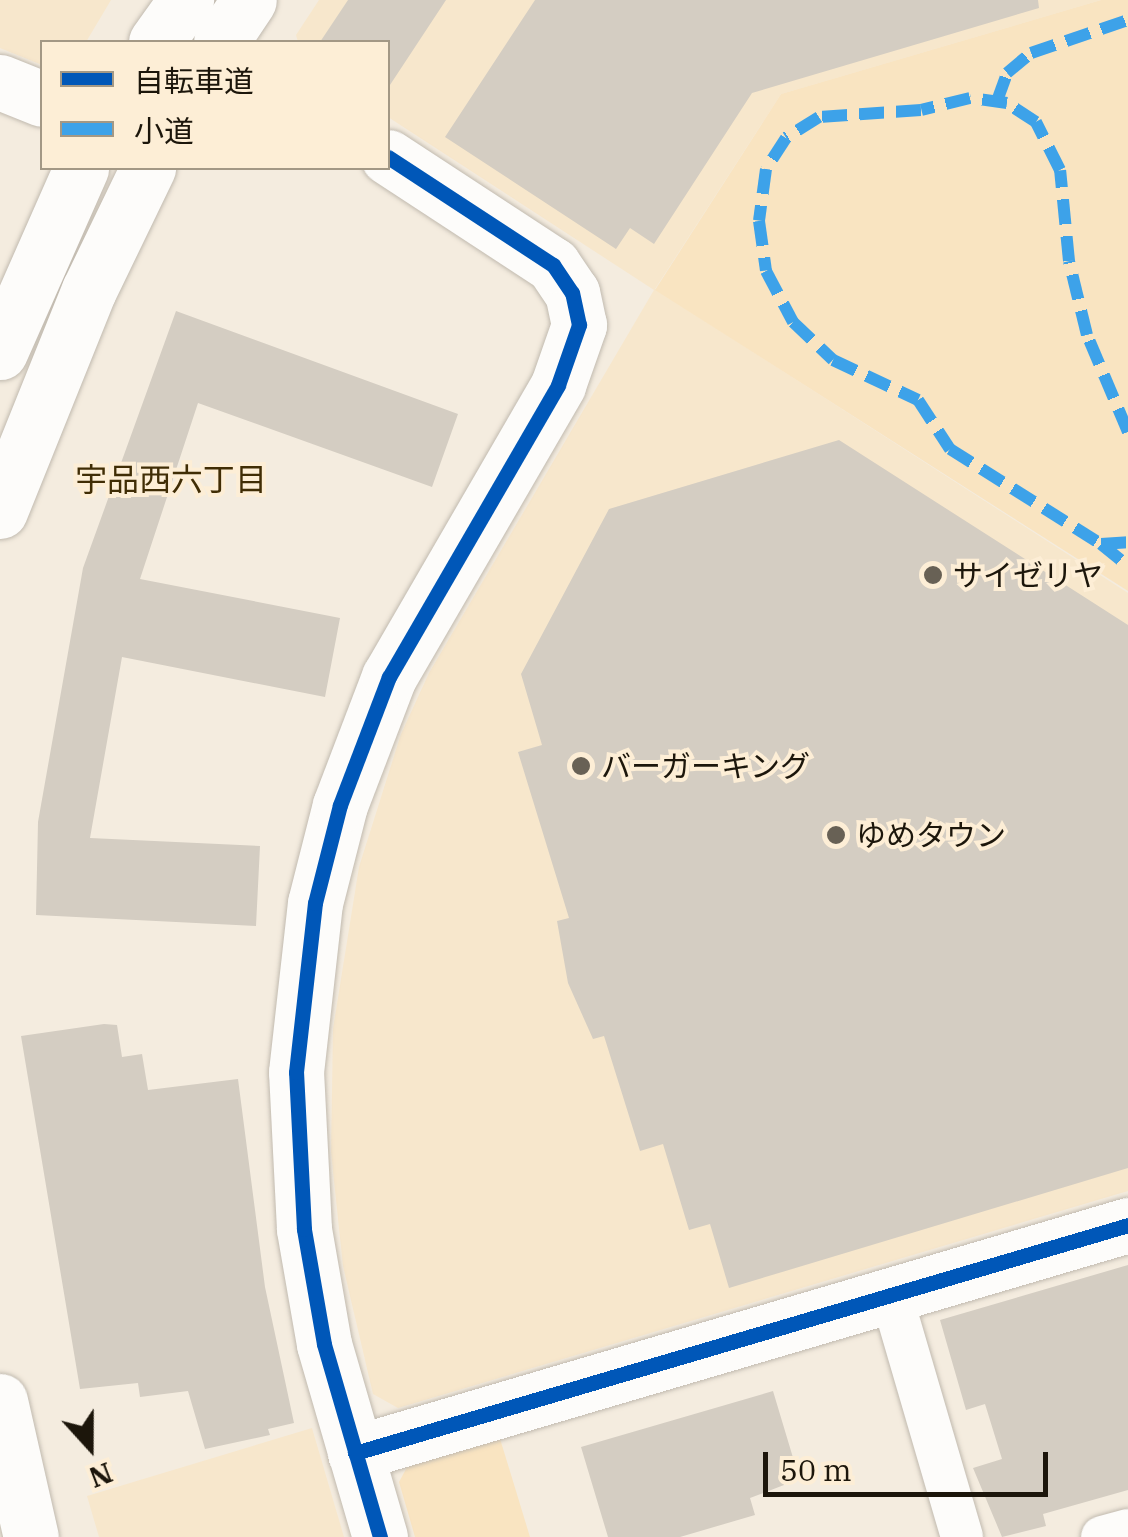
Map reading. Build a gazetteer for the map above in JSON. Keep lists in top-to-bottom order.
{
  "districts": ["宇品西六丁目"],
  "places": ["サイゼリヤ", "バーガーキング", "ゆめタウン"],
  "legend": ["自転車道", "小道"],
  "scale_bar": "50 m",
  "north": "bottom"
}
